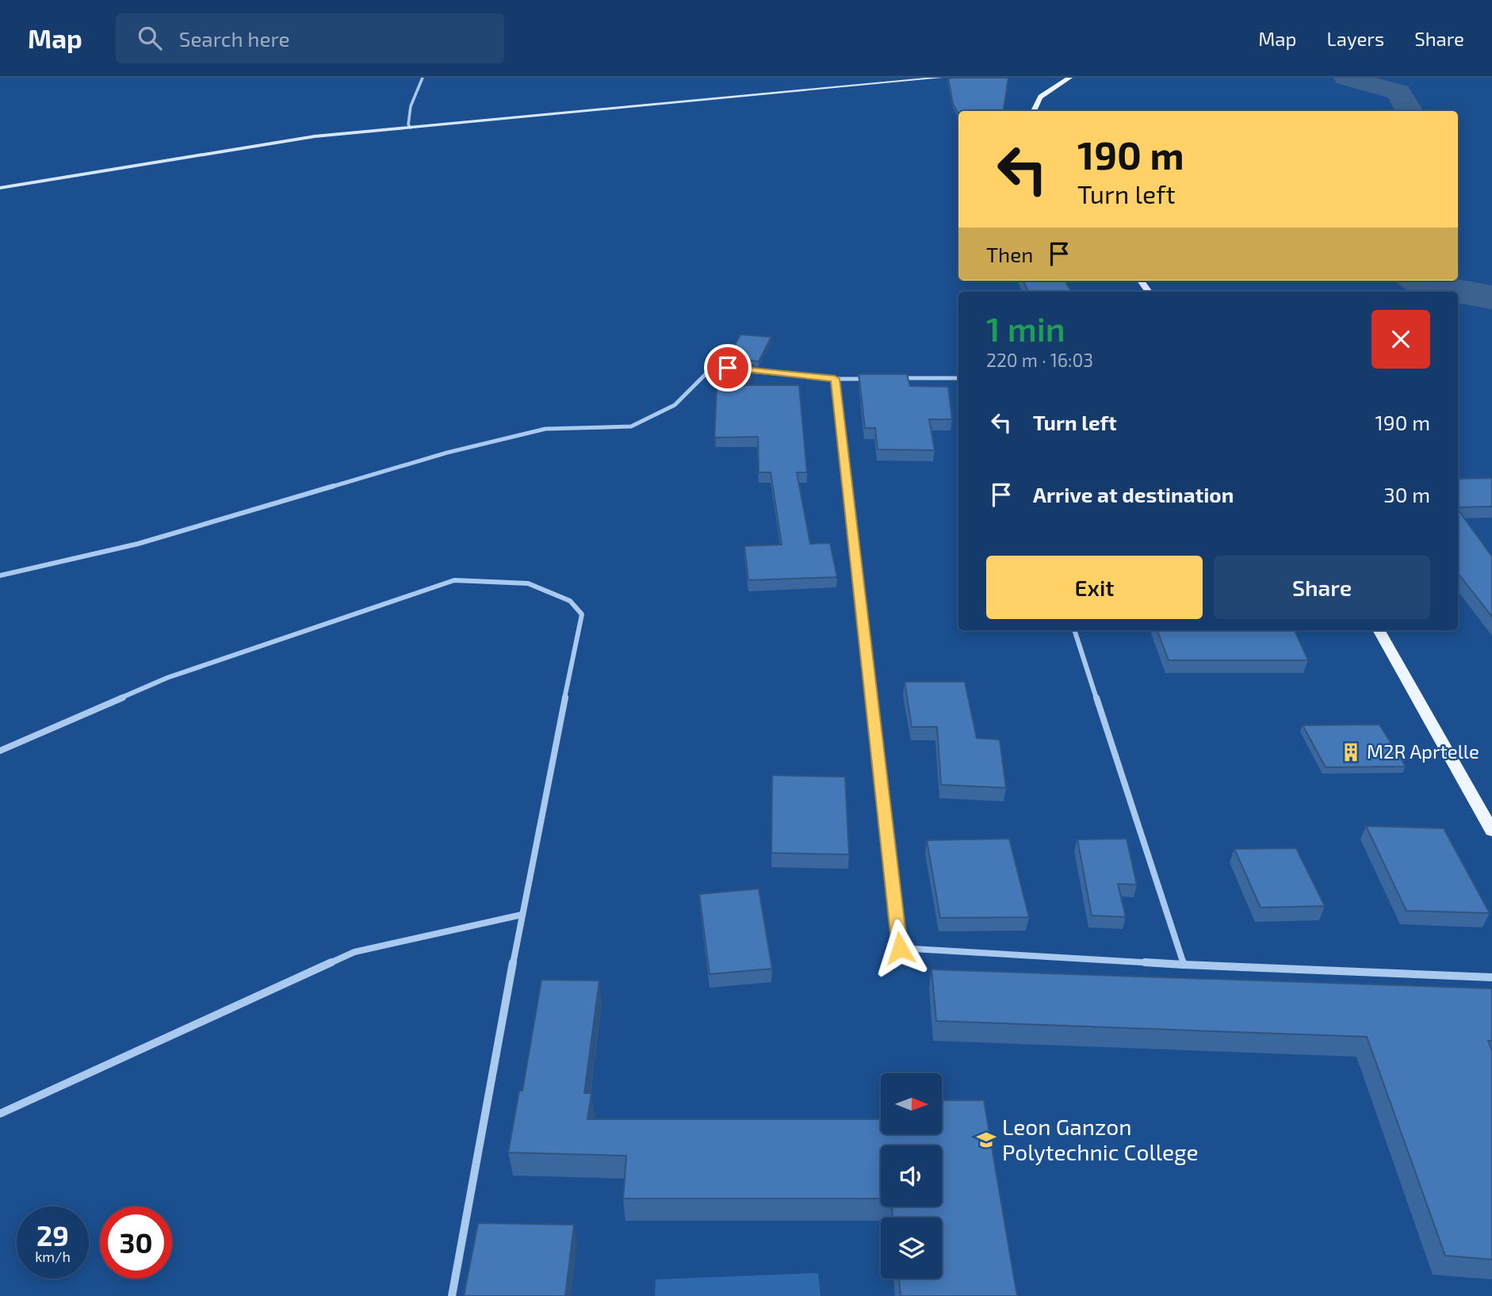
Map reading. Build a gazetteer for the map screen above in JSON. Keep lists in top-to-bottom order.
{
  "places": {
    "building": ["M2R Aprtelle"],
    "school or university": ["Leon Ganzon Polytechnic College"]
  },
  "north": "right",
  "page": {
    "header": "Map",
    "search": "Search here",
    "nav": ["Map", "Layers", "Share"],
    "turn": ["190 m", "Turn left"],
    "then": "Then",
    "heading": ["1 min", "220 m · 16:03"],
    "list": [
      {
        "name": "Turn left",
        "value": "190 m"
      },
      {
        "name": "Arrive at destination",
        "value": "30 m"
      }
    ],
    "buttons": ["Exit", "Share"],
    "speed": "29 km/h",
    "limit": "30"
  }
}
